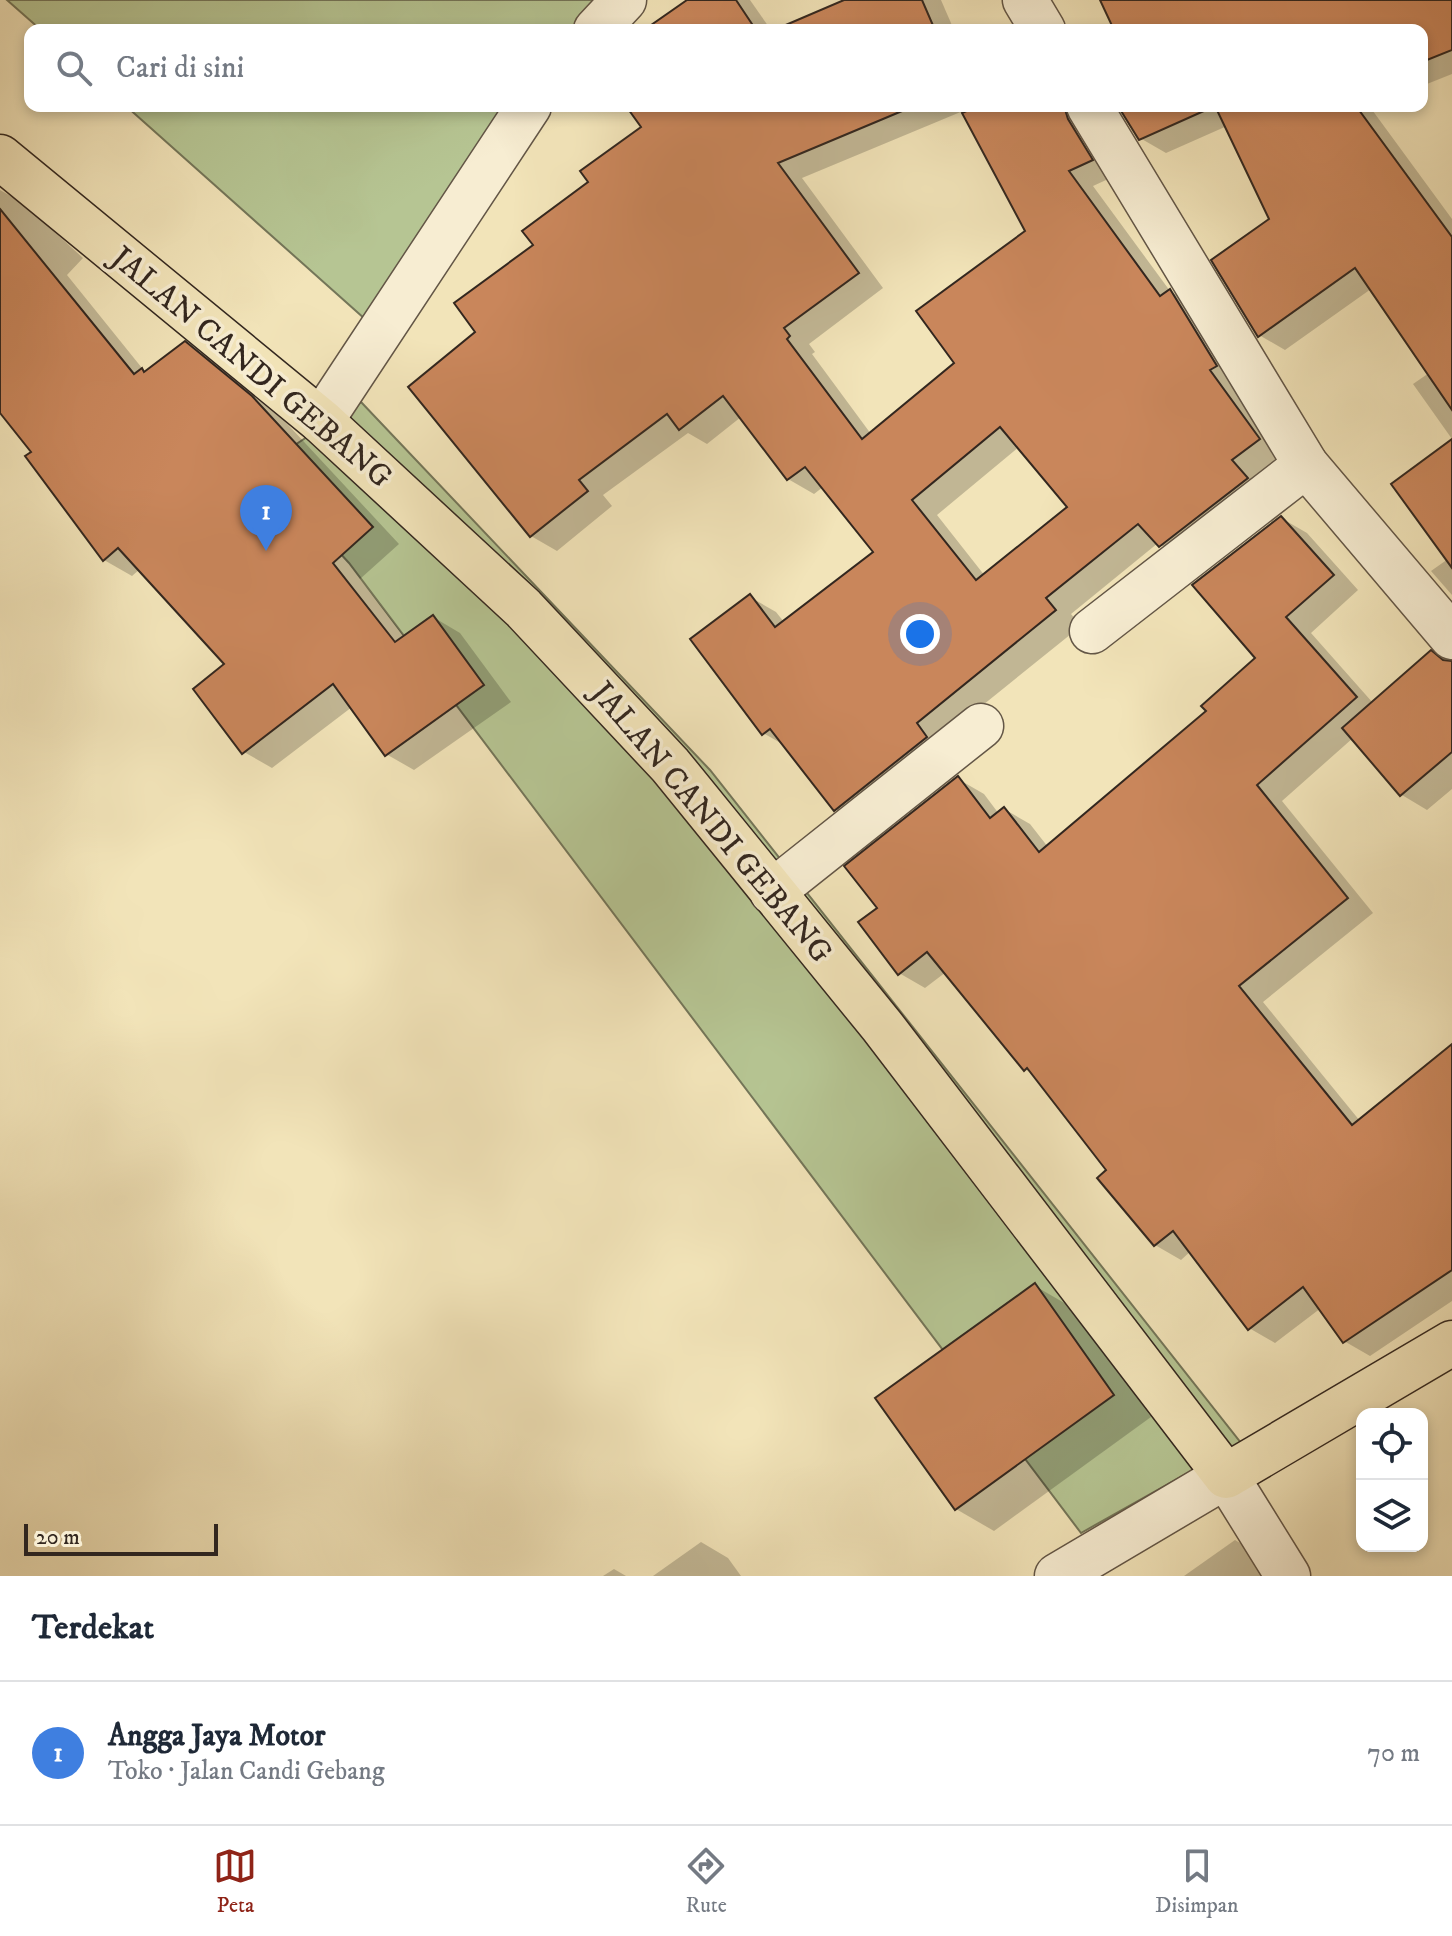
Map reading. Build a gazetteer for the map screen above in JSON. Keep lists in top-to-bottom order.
{
  "streets": {
    "main road": ["JALAN CANDI GEBANG"]
  },
  "scale_bar": "20 m",
  "page": {
    "search": "Cari di sini",
    "pins": "1",
    "scale": "20 m",
    "heading": "Terdekat",
    "list": [
      {
        "mark": "1",
        "name": "Angga Jaya Motor",
        "note": "Toko · Jalan Candi Gebang",
        "value": "70 m"
      }
    ],
    "nav": ["Peta", "Rute", "Disimpan"]
  }
}
